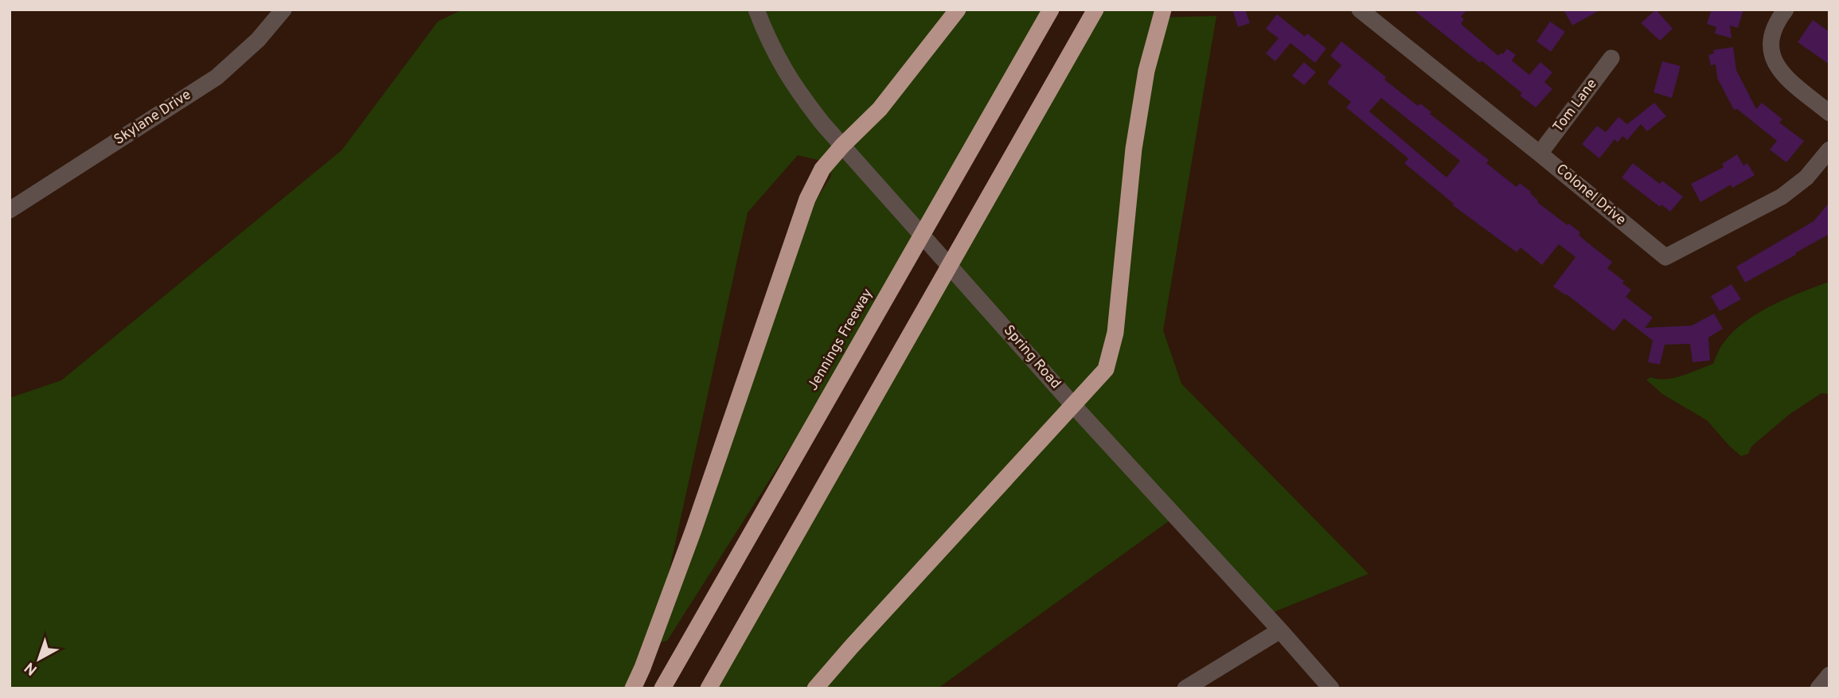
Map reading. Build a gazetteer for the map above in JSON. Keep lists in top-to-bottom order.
{
  "streets": {
    "highway": ["Jennings Freeway"],
    "street": [
      "Tom Lane",
      "Skylane Drive",
      "Colonel Drive",
      "Spring Road"
    ]
  },
  "crossings": [
    ["Tom Lane", "Colonel Drive"]
  ],
  "north": "bottom left"
}
